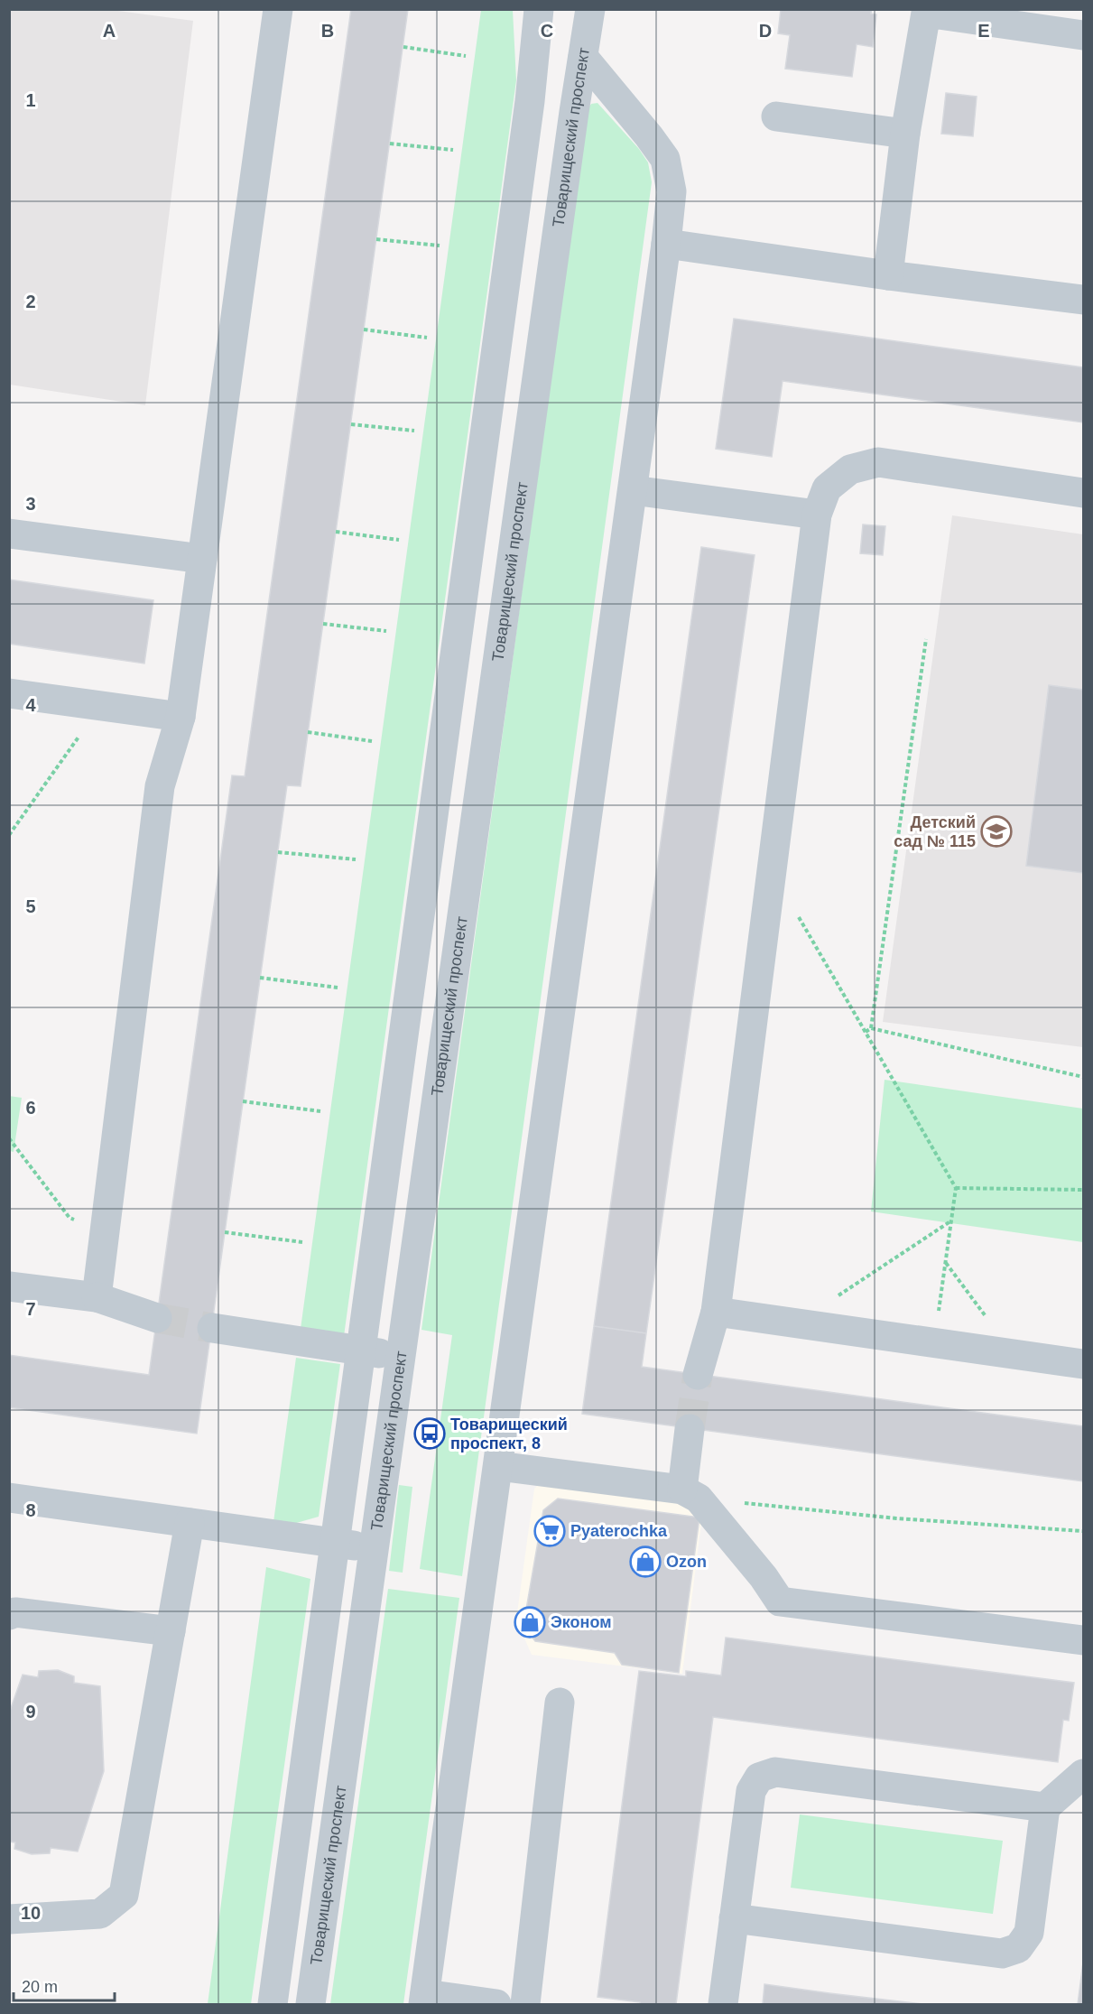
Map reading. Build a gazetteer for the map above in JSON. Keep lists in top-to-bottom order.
{
  "streets": {
    "street": ["Товарищеский проспект"]
  },
  "places": {
    "school or university": ["Детский сад № 115"],
    "bus stop": ["Товарищеский проспект, 8"],
    "supermarket": ["Pyaterochka"],
    "shop": ["Ozon", "Эконом"]
  },
  "scale_bar": "20 m",
  "grid": {
    "columns": [
      "A",
      "B",
      "C",
      "D",
      "E"
    ],
    "rows": [
      "1",
      "2",
      "3",
      "4",
      "5",
      "6",
      "7",
      "8",
      "9",
      "10"
    ]
  }
}
